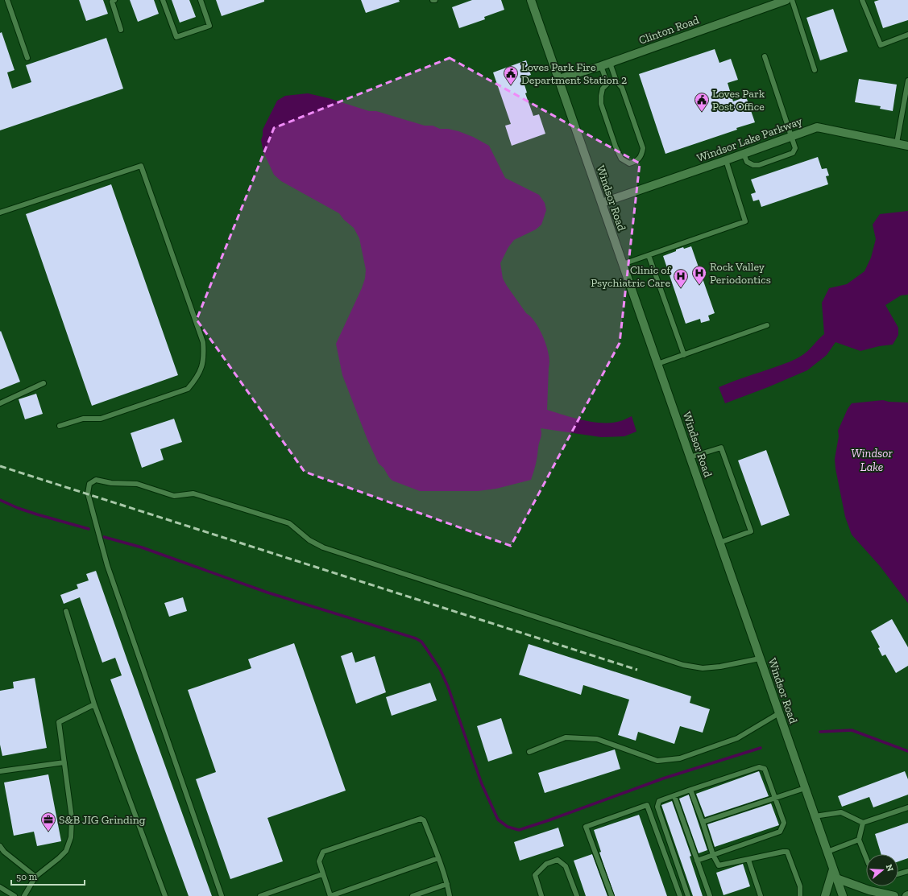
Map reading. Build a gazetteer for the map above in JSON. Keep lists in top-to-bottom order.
{
  "streets": {
    "street": ["Clinton Road", "Windsor Lake Parkway", "Windsor Road"]
  },
  "crossings": [
    ["Clinton Road", "Windsor Road"],
    ["Windsor Lake Parkway", "Windsor Road"]
  ],
  "water": ["Windsor Lake"],
  "places": {
    "public building": ["Loves Park Fire Department Station 2", "Loves Park Post Office"],
    "hospital": ["Rock Valley Periodontics", "Clinic of Psychiatric Care"],
    "office": ["S&B JIG Grinding"]
  },
  "scale_bar": "50 m",
  "north": "right"
}
